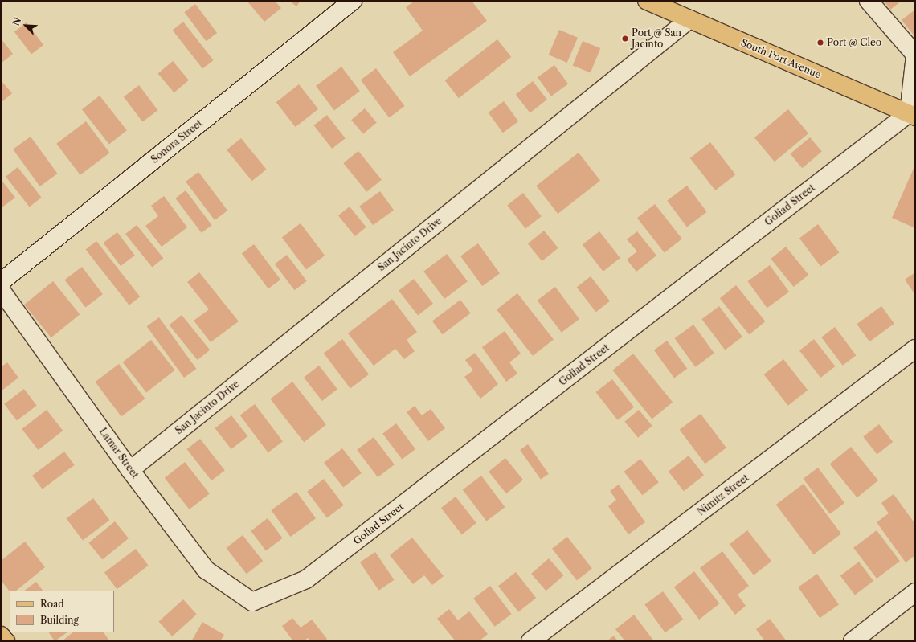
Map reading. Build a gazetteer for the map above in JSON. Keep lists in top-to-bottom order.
{
  "streets": {
    "main road": ["South Port Avenue"],
    "street": [
      "Sonora Street",
      "Goliad Street",
      "San Jacinto Drive",
      "Lamar Street",
      "Nimitz Street"
    ]
  },
  "crossings": [
    ["South Port Avenue", "Goliad Street"],
    ["South Port Avenue", "San Jacinto Drive"],
    ["Goliad Street", "Lamar Street"],
    ["San Jacinto Drive", "Lamar Street"]
  ],
  "places": ["Port @ San Jacinto", "Port @ Cleo"],
  "legend": ["Road", "Building"],
  "north": "top left"
}
